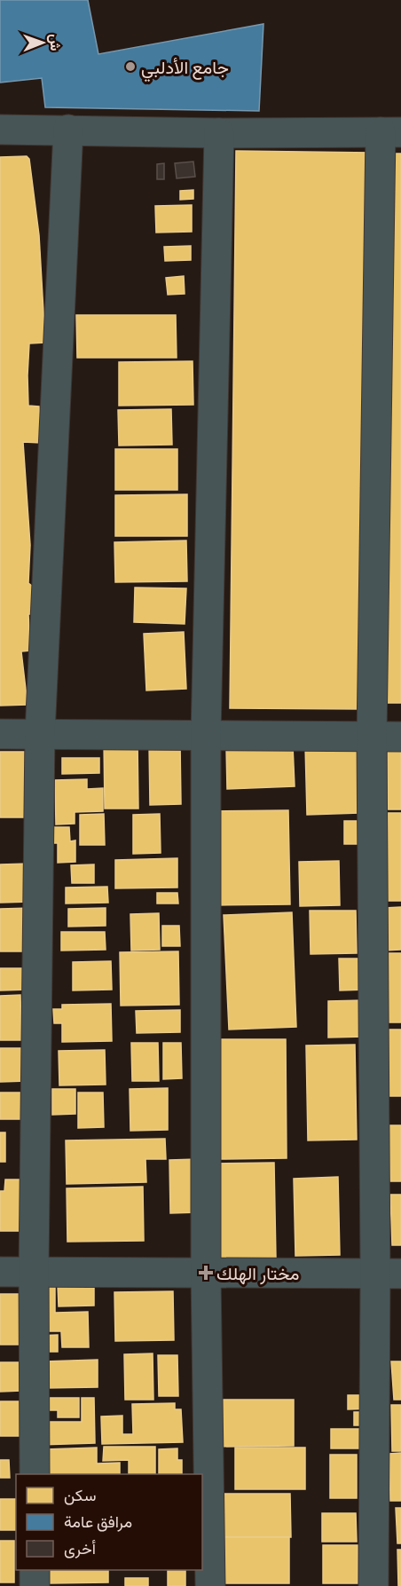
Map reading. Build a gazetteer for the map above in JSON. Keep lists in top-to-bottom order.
{
  "places": {
    "other": ["جامع الأدلبي"],
    "health": ["مختار الهلك"]
  },
  "legend": ["سكن", "مرافق عامة", "أخرى"],
  "north": "right"
}
